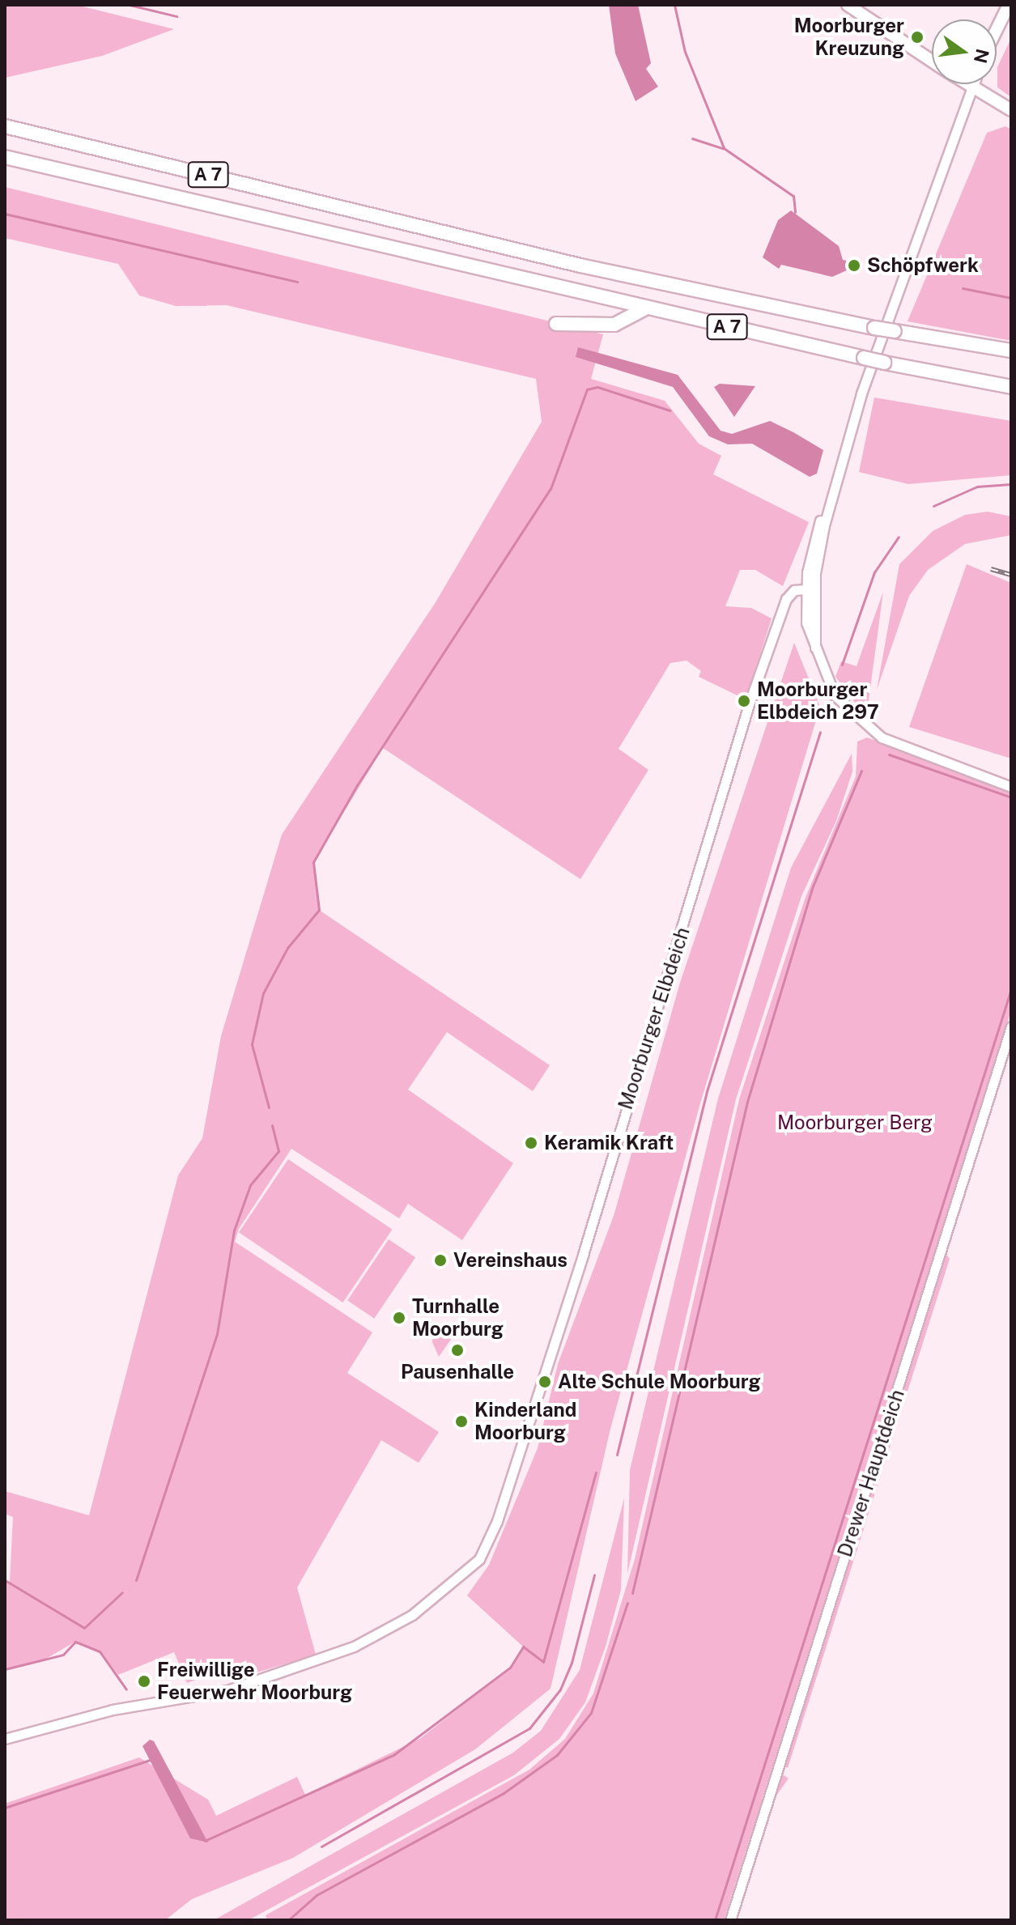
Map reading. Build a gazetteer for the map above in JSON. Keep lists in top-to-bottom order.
{
  "streets": {
    "highway": ["A 7"],
    "main road": ["Moorburger Elbdeich"],
    "street": ["Drewer Hauptdeich"]
  },
  "parks": ["Moorburger Berg"],
  "places": [
    "Moorburger Kreuzung",
    "Schöpfwerk",
    "Moorburger Elbdeich 297",
    "Keramik Kraft",
    "Vereinshaus",
    "Turnhalle Moorburg",
    "Pausenhalle",
    "Alte Schule Moorburg",
    "Kinderland Moorburg",
    "Freiwillige Feuerwehr Moorburg"
  ],
  "north": "right"
}
